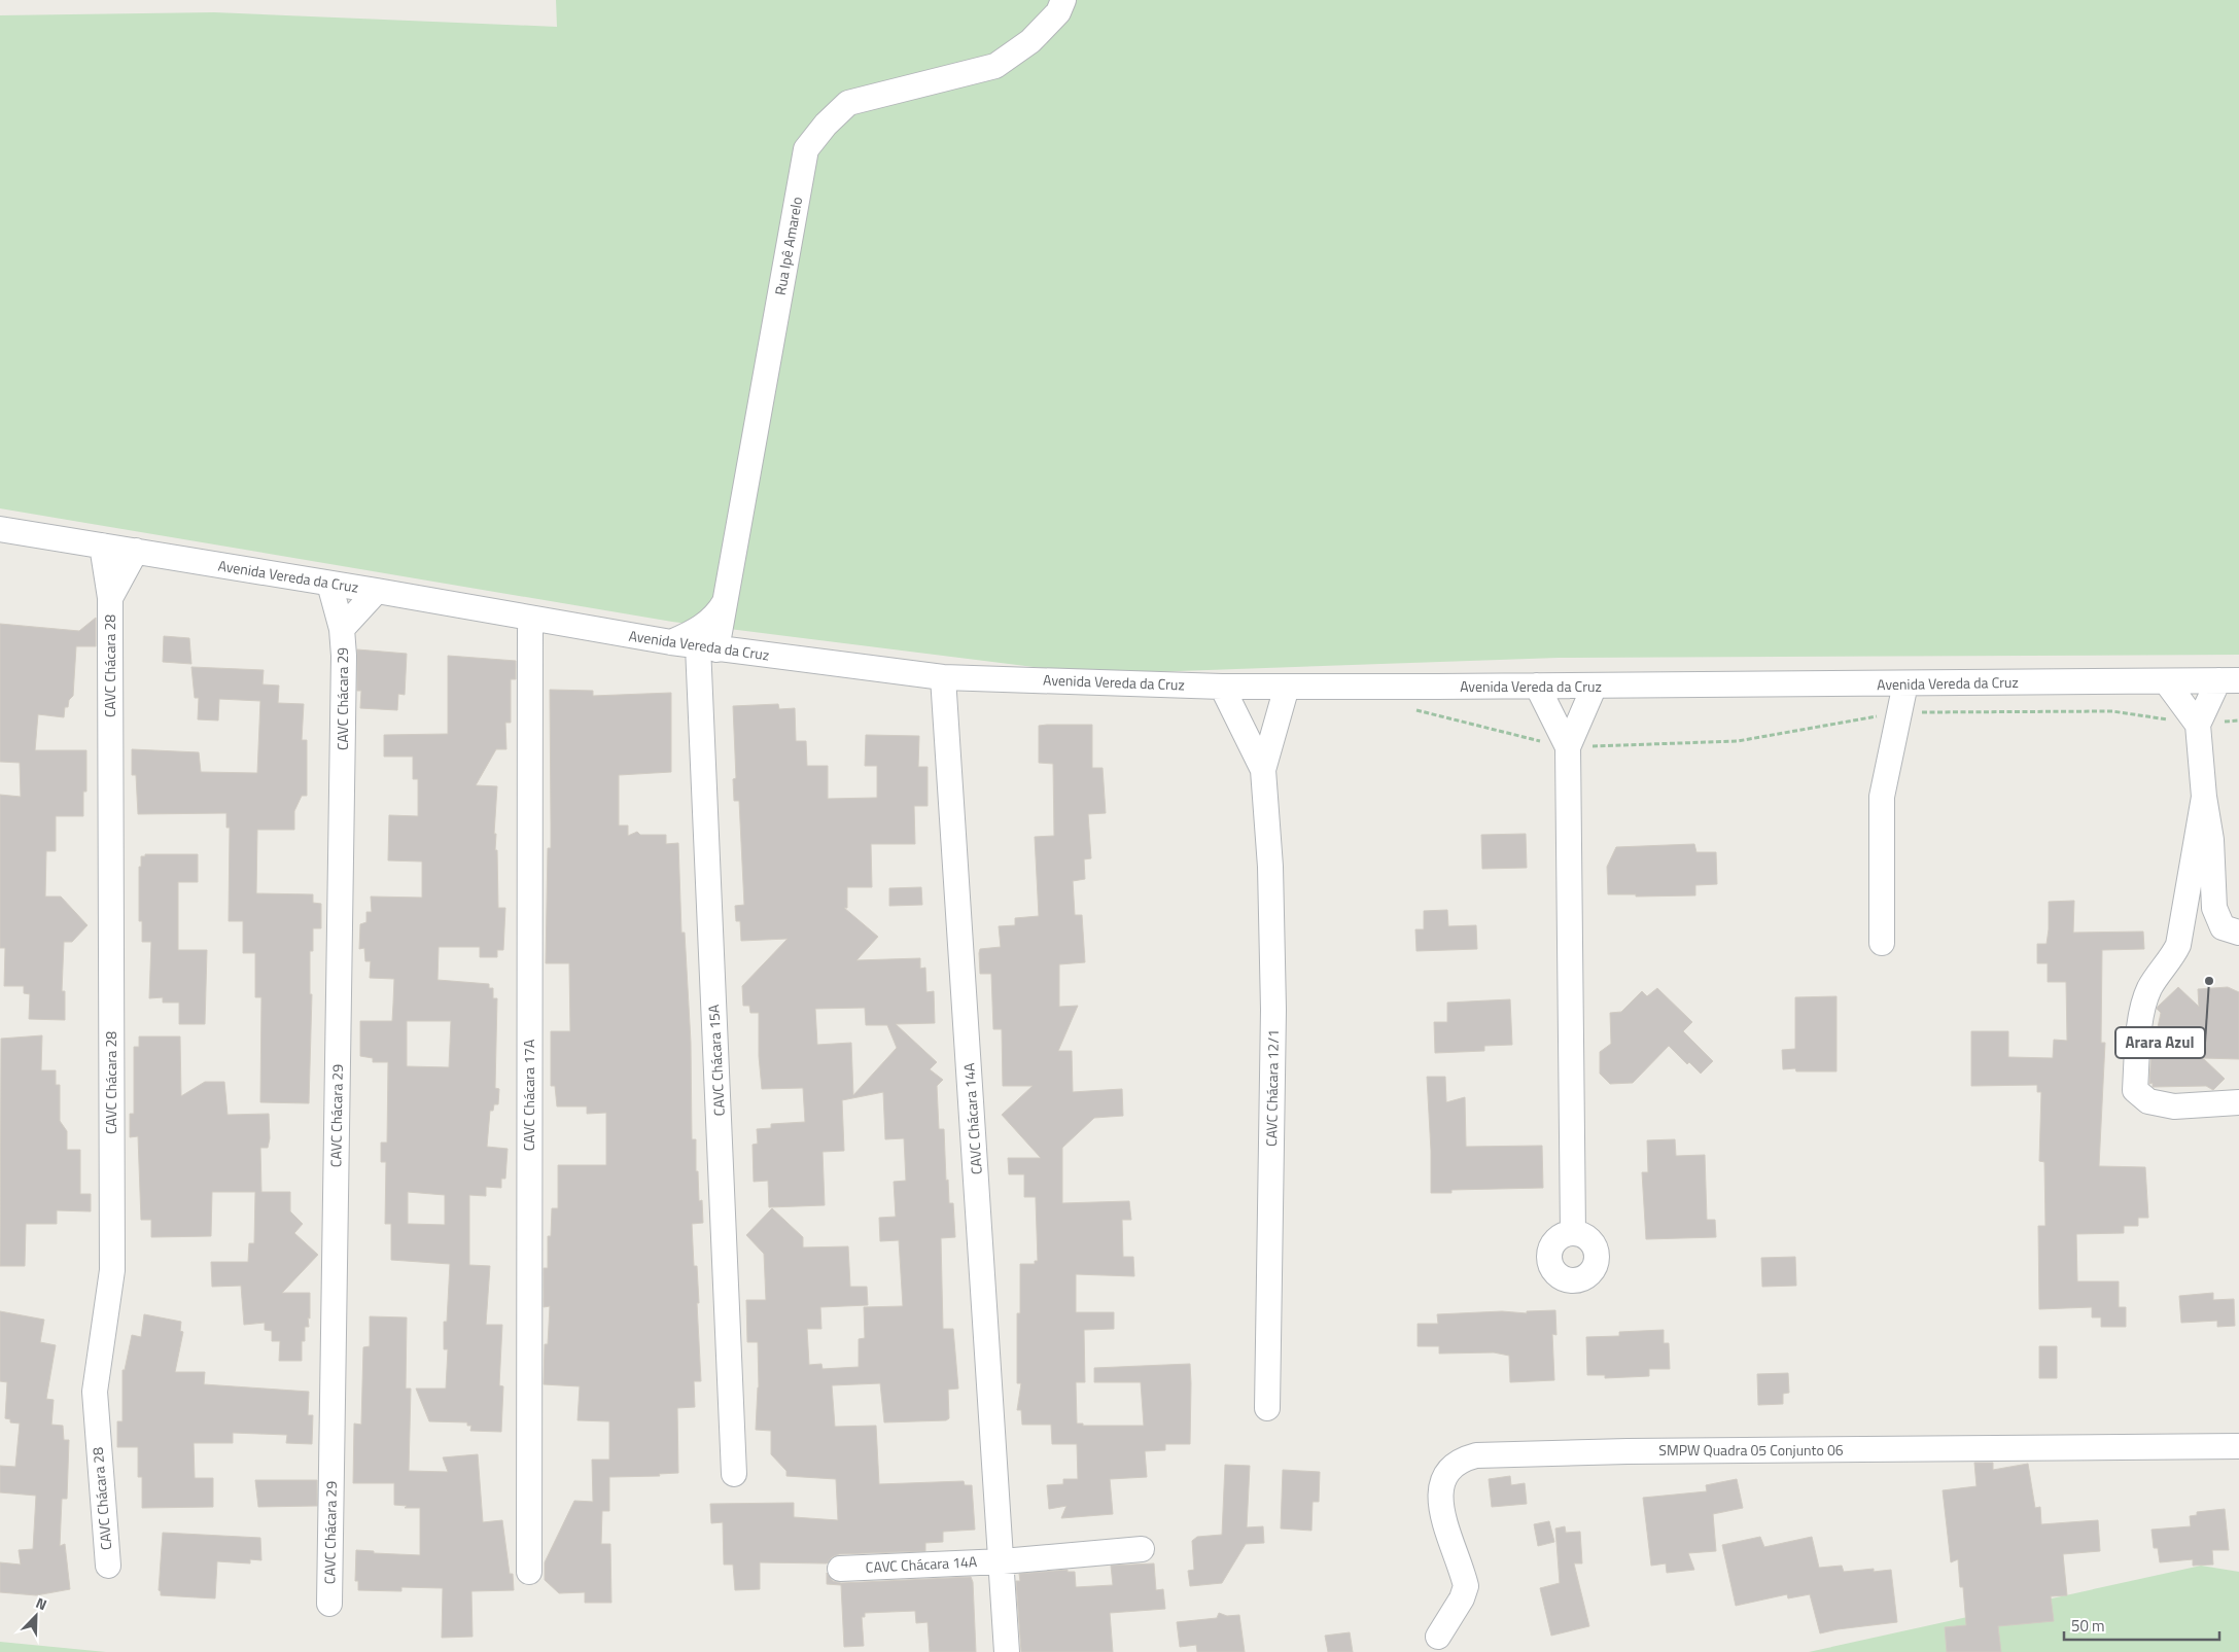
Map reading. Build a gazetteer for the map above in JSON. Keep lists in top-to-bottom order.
{
  "streets": {
    "street": [
      "Rua Ipê Amarelo",
      "Avenida Vereda da Cruz",
      "CAVC Chácara 28",
      "CAVC Chácara 29",
      "CAVC Chácara 15A",
      "CAVC Chácara 12/1",
      "CAVC Chácara 17A",
      "CAVC Chácara 14A",
      "SMPW Quadra 05 Conjunto 06"
    ]
  },
  "crossings": [
    ["Rua Ipê Amarelo", "Avenida Vereda da Cruz"],
    ["Rua Ipê Amarelo", "CAVC Chácara 15A"],
    ["Avenida Vereda da Cruz", "CAVC Chácara 28"],
    ["Avenida Vereda da Cruz", "CAVC Chácara 29"],
    ["Avenida Vereda da Cruz", "CAVC Chácara 15A"],
    ["Avenida Vereda da Cruz", "CAVC Chácara 12/1"],
    ["Avenida Vereda da Cruz", "CAVC Chácara 17A"],
    ["Avenida Vereda da Cruz", "CAVC Chácara 14A"]
  ],
  "places": ["Arara Azul"],
  "scale_bar": "50 m",
  "north": "top right"
}
